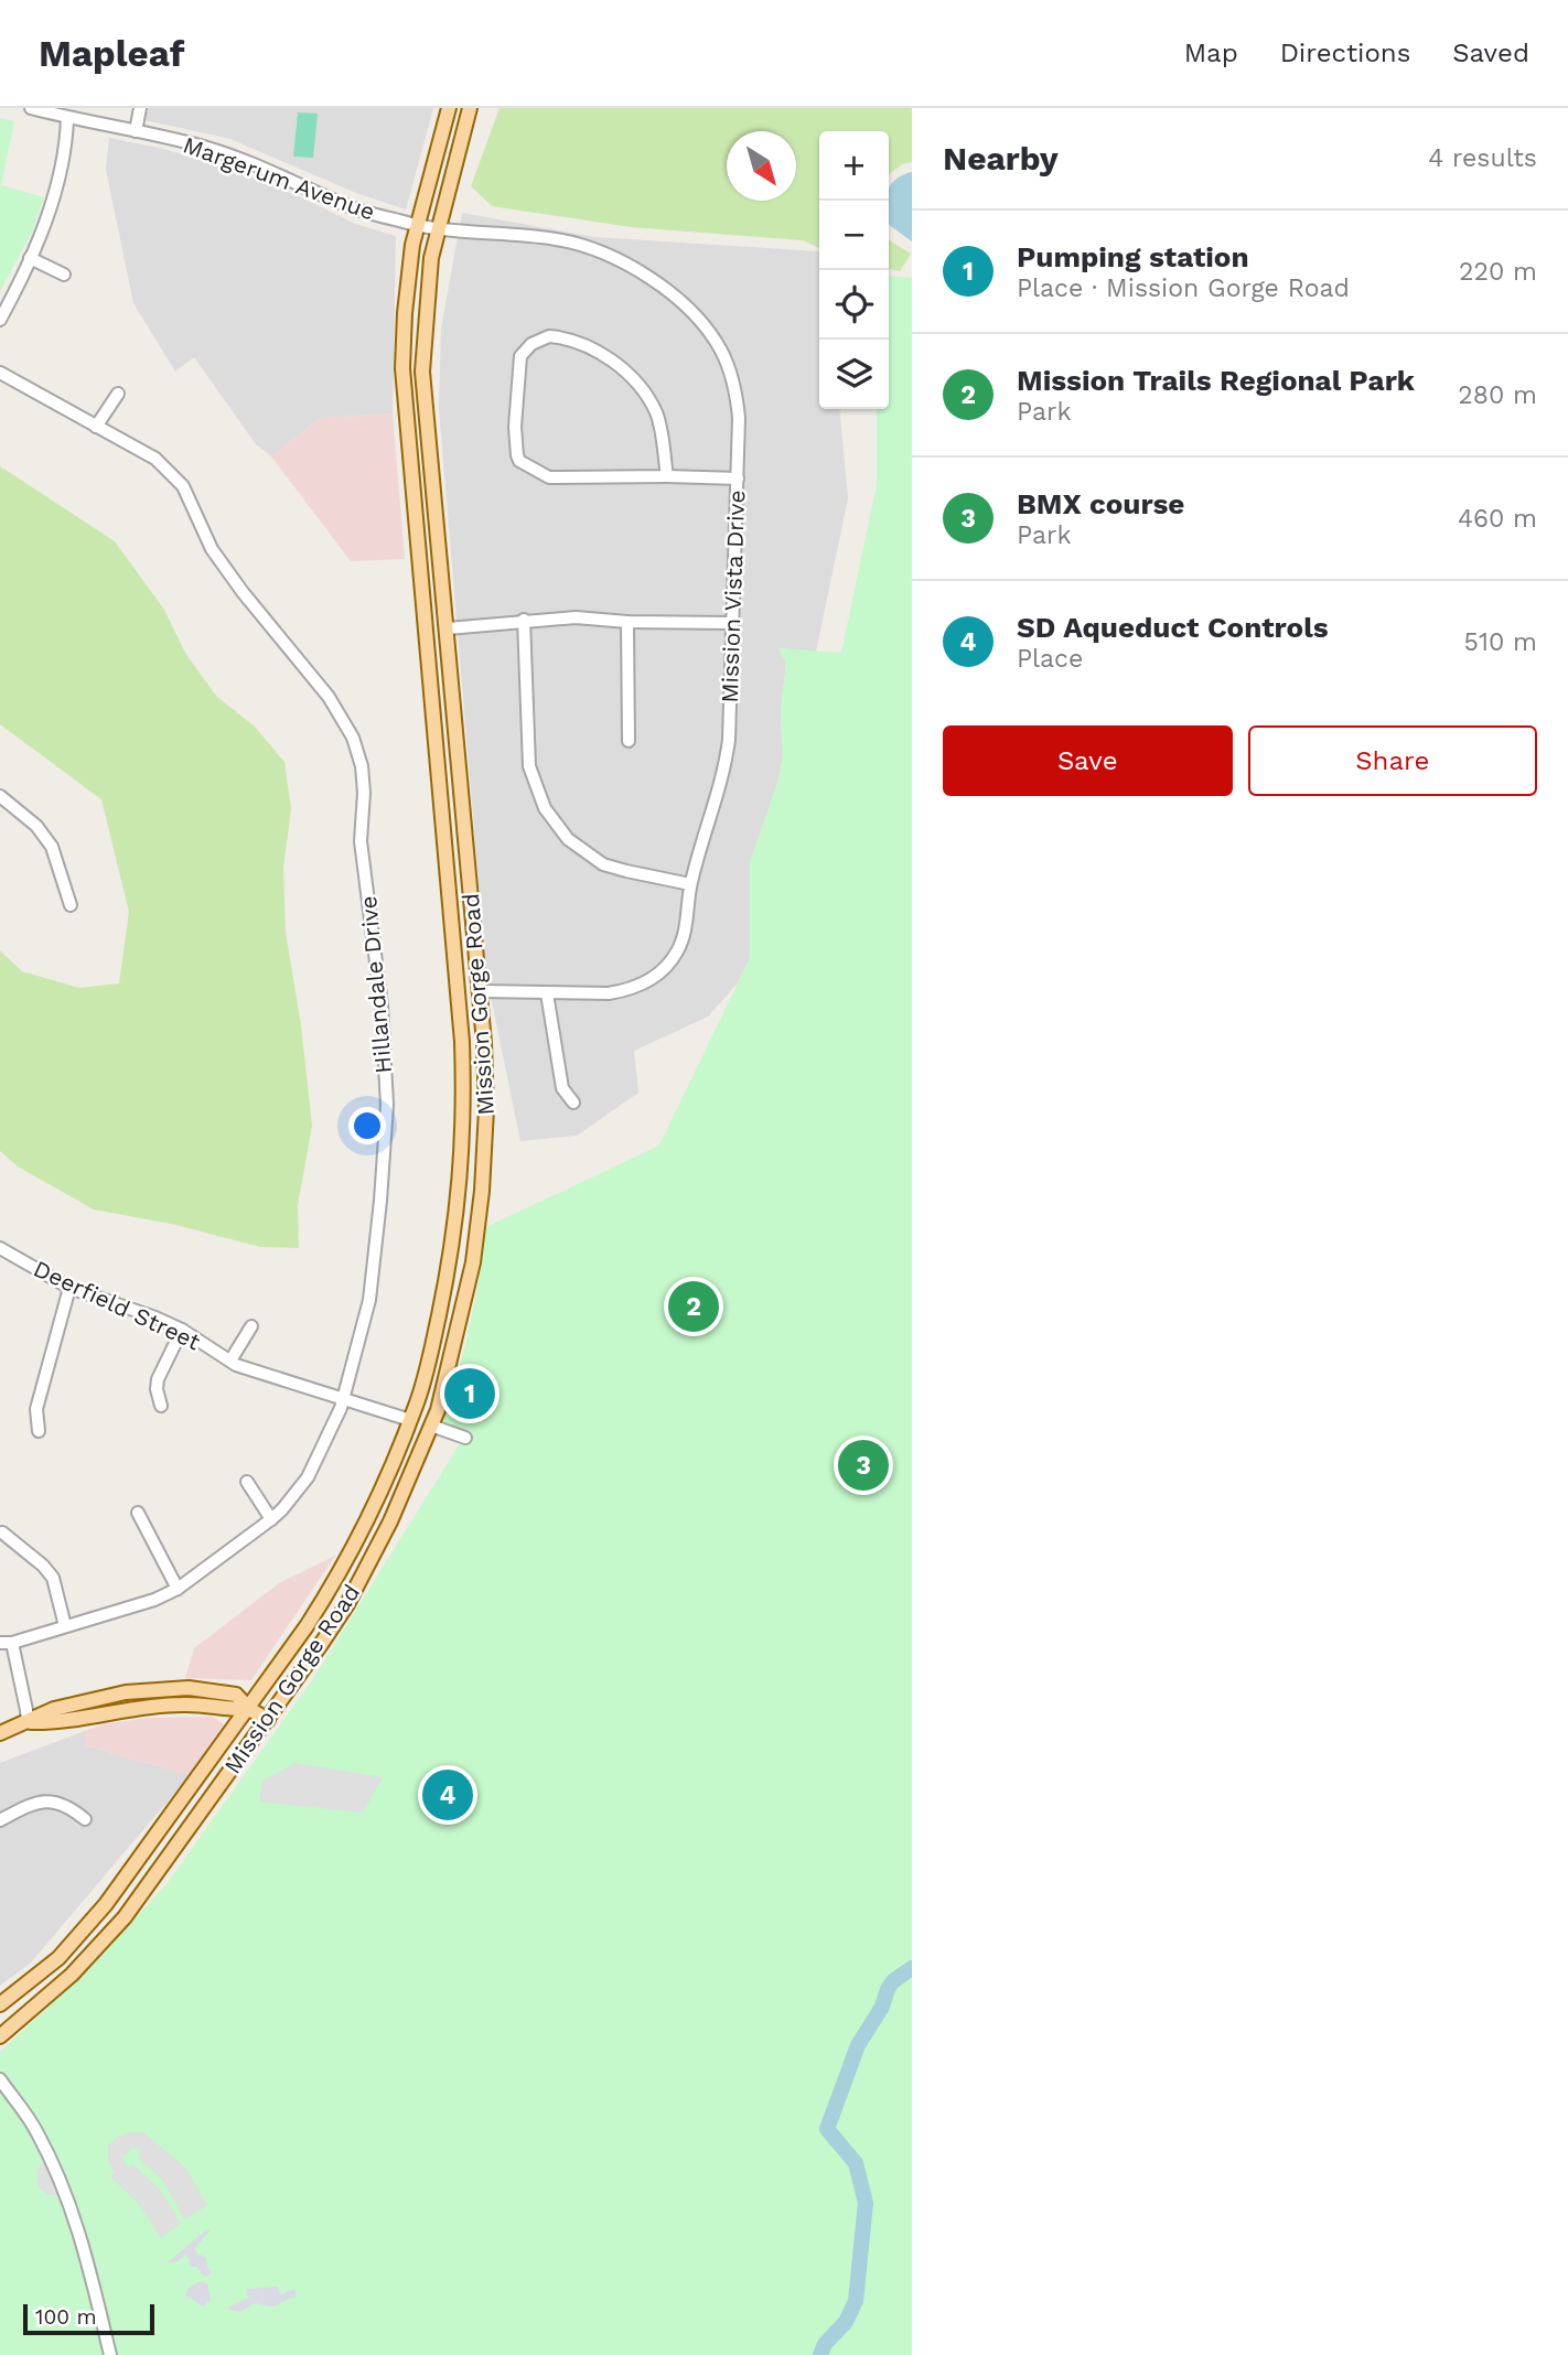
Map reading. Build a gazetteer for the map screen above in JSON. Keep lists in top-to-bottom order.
{
  "streets": {
    "main road": ["Mission Gorge Road"],
    "street": [
      "Margerum Avenue",
      "Mission Vista Drive",
      "Hillandale Drive",
      "Deerfield Street"
    ]
  },
  "crossings": [
    ["Margerum Avenue", "Mission Vista Drive"],
    ["Margerum Avenue", "Mission Gorge Road"],
    ["Mission Vista Drive", "Mission Gorge Road"],
    ["Hillandale Drive", "Deerfield Street"],
    ["Mission Gorge Road", "Deerfield Street"]
  ],
  "scale_bar": "100 m",
  "north": "bottom right",
  "page": {
    "header": "Mapleaf",
    "nav": ["Map", "Directions", "Saved"],
    "heading": ["Nearby", "4 results"],
    "map_buttons": ["+", "−"],
    "list": [
      {
        "mark": "1",
        "name": "Pumping station",
        "note": "Place · Mission Gorge Road",
        "value": "220 m"
      },
      {
        "mark": "2",
        "name": "Mission Trails Regional Park",
        "note": "Park",
        "value": "280 m"
      },
      {
        "mark": "3",
        "name": "BMX course",
        "note": "Park",
        "value": "460 m"
      },
      {
        "mark": "4",
        "name": "SD Aqueduct Controls",
        "note": "Place",
        "value": "510 m"
      }
    ],
    "buttons": ["Save", "Share"],
    "pins": [
      "2",
      "1",
      "3",
      "4"
    ],
    "scale": "100 m"
  }
}
